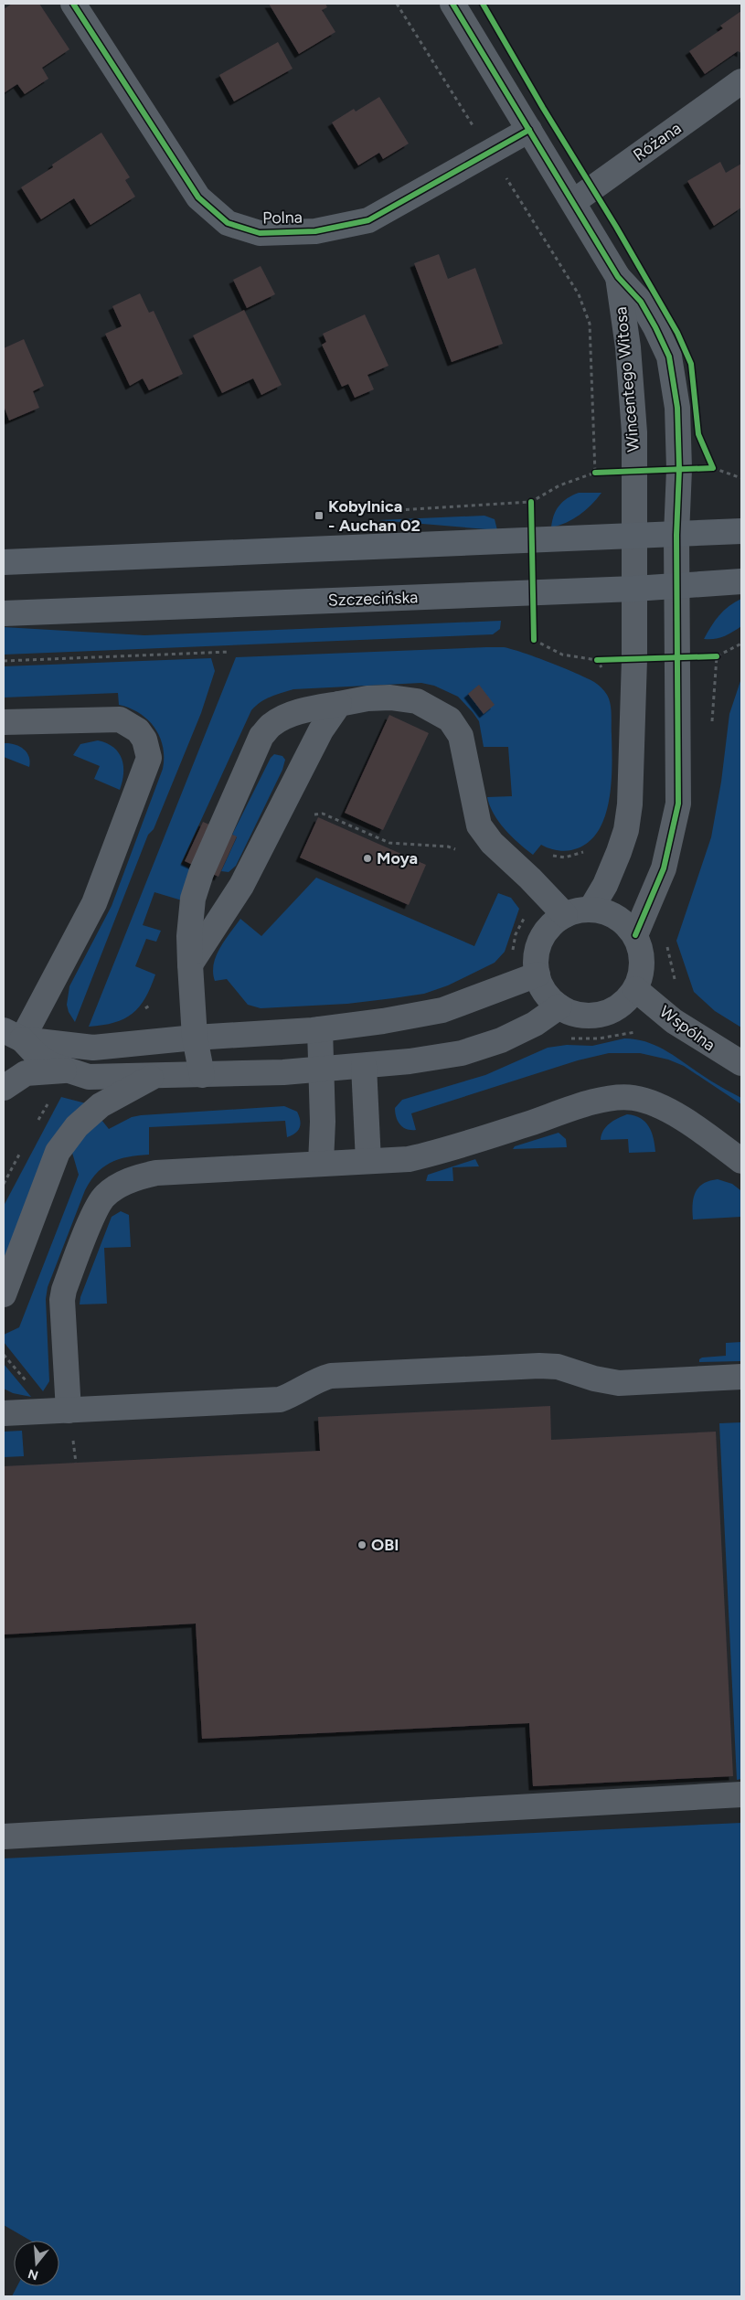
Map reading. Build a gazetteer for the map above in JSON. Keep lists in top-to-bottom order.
{
  "streets": {
    "main road": ["Szczecińska"],
    "street": [
      "Różana",
      "Polna",
      "Wincentego Witosa",
      "Wspólna"
    ]
  },
  "crossings": [
    ["Różana", "Wincentego Witosa"],
    ["Polna", "Wincentego Witosa"],
    ["Wincentego Witosa", "Szczecińska"],
    ["Wincentego Witosa", "Wspólna"]
  ],
  "places": {
    "transit": ["Kobylnica - Auchan 02"],
    "other": ["Moya", "OBI"]
  },
  "north": "bottom"
}
